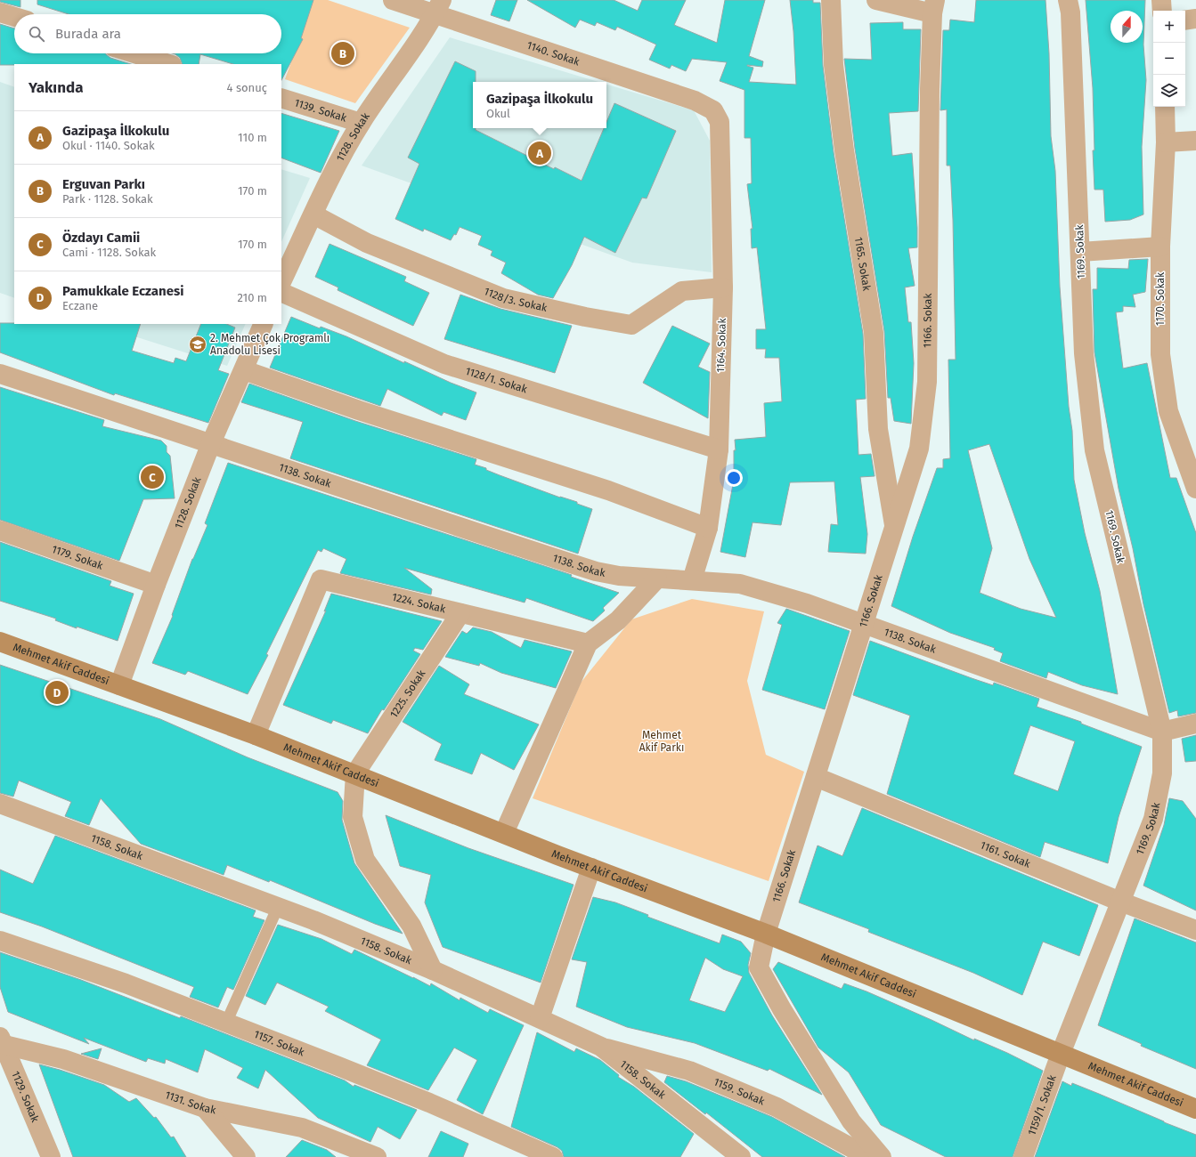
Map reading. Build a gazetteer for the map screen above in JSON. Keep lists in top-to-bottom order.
{
  "streets": {
    "main road": ["Mehmet Akif Caddesi"],
    "street": [
      "1140. Sokak",
      "1139. Sokak",
      "1128. Sokak",
      "1169. Sokak",
      "1165. Sokak",
      "1128/3. Sokak",
      "1170. Sokak",
      "1166. Sokak",
      "1164. Sokak",
      "1128/1. Sokak",
      "1138. Sokak",
      "1179. Sokak",
      "1224. Sokak",
      "1225. Sokak",
      "1158. Sokak",
      "1161. Sokak",
      "1157. Sokak",
      "1159. Sokak",
      "1129. Sokak",
      "1131. Sokak",
      "1159/1. Sokak"
    ]
  },
  "crossings": [
    ["1140. Sokak", "1128. Sokak"],
    ["1140. Sokak", "1164. Sokak"],
    ["1139. Sokak", "1128. Sokak"],
    ["1128. Sokak", "1128/3. Sokak"],
    ["1128. Sokak", "1138. Sokak"],
    ["1128. Sokak", "1179. Sokak"],
    ["1128. Sokak", "Mehmet Akif Caddesi"],
    ["1169. Sokak", "1138. Sokak"],
    ["1169. Sokak", "Mehmet Akif Caddesi"],
    ["1169. Sokak", "1161. Sokak"],
    ["1169. Sokak", "1159/1. Sokak"],
    ["1165. Sokak", "1166. Sokak"],
    ["1128/3. Sokak", "1164. Sokak"],
    ["1166. Sokak", "1138. Sokak"],
    ["1166. Sokak", "Mehmet Akif Caddesi"],
    ["1166. Sokak", "1161. Sokak"],
    ["1164. Sokak", "1128/1. Sokak"],
    ["1164. Sokak", "1138. Sokak"],
    ["1224. Sokak", "Mehmet Akif Caddesi"],
    ["1224. Sokak", "1225. Sokak"],
    ["Mehmet Akif Caddesi", "1225. Sokak"],
    ["Mehmet Akif Caddesi", "1159/1. Sokak"],
    ["1158. Sokak", "1159. Sokak"],
    ["1129. Sokak", "1131. Sokak"]
  ],
  "parks": ["Mehmet Akif Parkı"],
  "places": {
    "school or university": ["2. Mehmet Çok Programlı Anadolu Lisesi"]
  },
  "north": "top",
  "page": {
    "map_buttons": ["+", "−"],
    "search": "Burada ara",
    "pins": [
      "B",
      "A",
      "C",
      "D"
    ],
    "heading": ["Yakında", "4 sonuç"],
    "popup": ["Gazipaşa İlkokulu", "Okul"],
    "list": [
      {
        "mark": "A",
        "name": "Gazipaşa İlkokulu",
        "note": "Okul · 1140. Sokak",
        "value": "110 m"
      },
      {
        "mark": "B",
        "name": "Erguvan Parkı",
        "note": "Park · 1128. Sokak",
        "value": "170 m"
      },
      {
        "mark": "C",
        "name": "Özdayı Camii",
        "note": "Cami · 1128. Sokak",
        "value": "170 m"
      },
      {
        "mark": "D",
        "name": "Pamukkale Eczanesi",
        "note": "Eczane",
        "value": "210 m"
      }
    ]
  }
}
